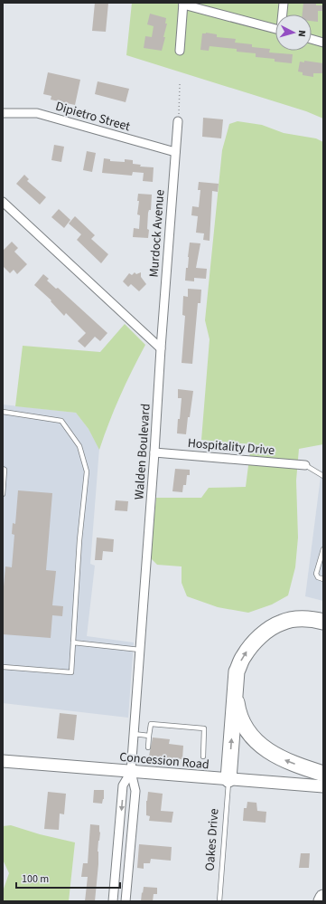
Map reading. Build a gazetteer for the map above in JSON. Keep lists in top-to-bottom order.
{
  "streets": {
    "street": [
      "Dipietro Street",
      "Murdock Avenue",
      "Hospitality Drive",
      "Walden Boulevard",
      "Concession Road"
    ],
    "lane": ["Oakes Drive"]
  },
  "crossings": [
    ["Dipietro Street", "Murdock Avenue"],
    ["Murdock Avenue", "Walden Boulevard"],
    ["Hospitality Drive", "Walden Boulevard"],
    ["Walden Boulevard", "Concession Road"],
    ["Concession Road", "Oakes Drive"]
  ],
  "scale_bar": "100 m",
  "north": "right"
}
